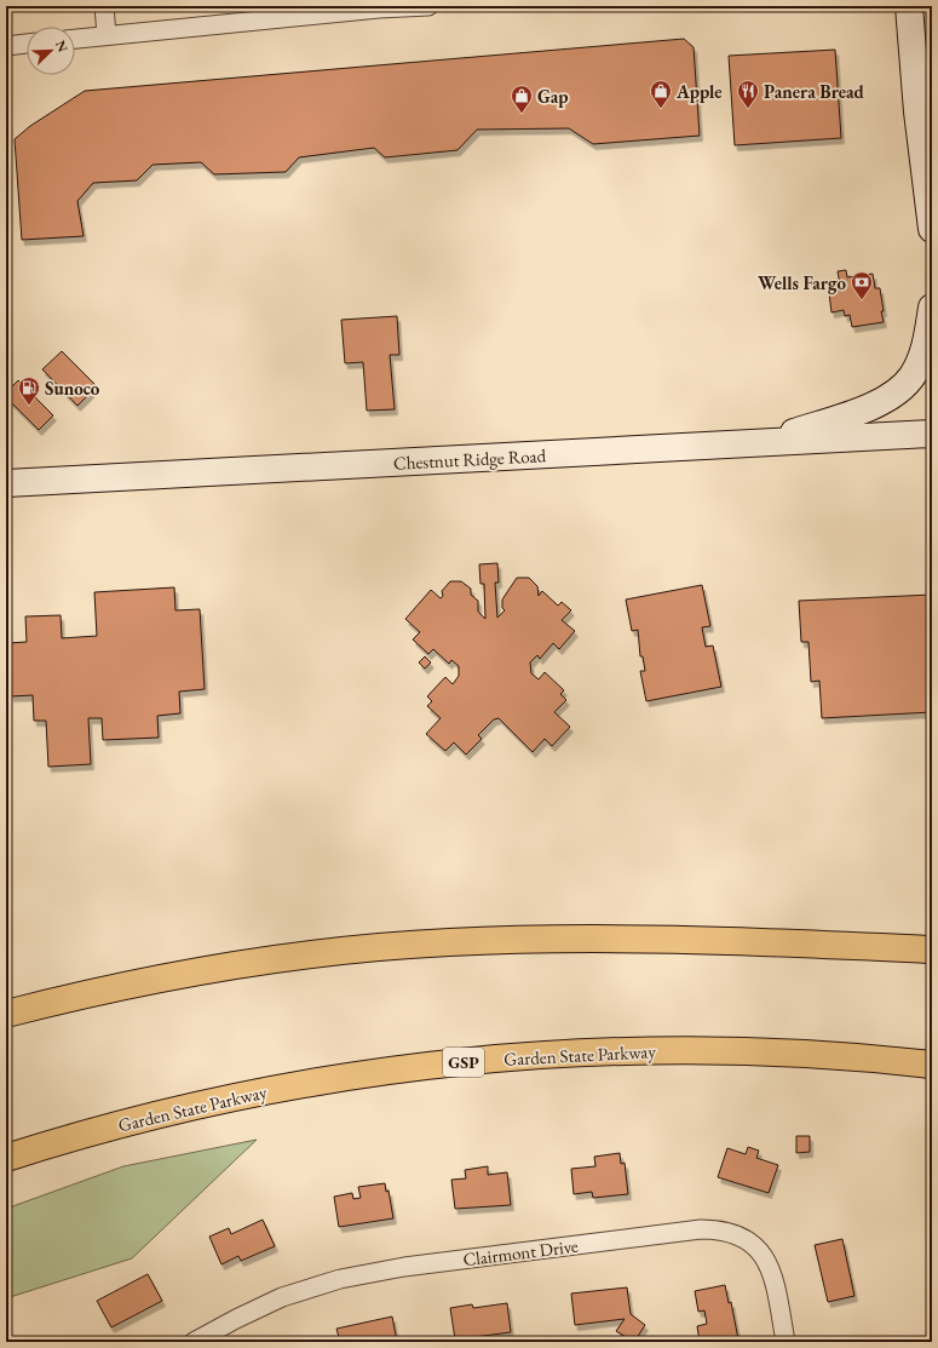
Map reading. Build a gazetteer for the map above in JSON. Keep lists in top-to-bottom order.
{
  "streets": {
    "highway": ["Garden State Parkway", "GSP"],
    "main road": ["Chestnut Ridge Road"],
    "street": ["Clairmont Drive"]
  },
  "places": {
    "shop": ["Apple", "Gap"],
    "restaurant": ["Panera Bread"],
    "bank": ["Wells Fargo"],
    "fuel station": ["Sunoco"]
  },
  "north": "top right"
}
